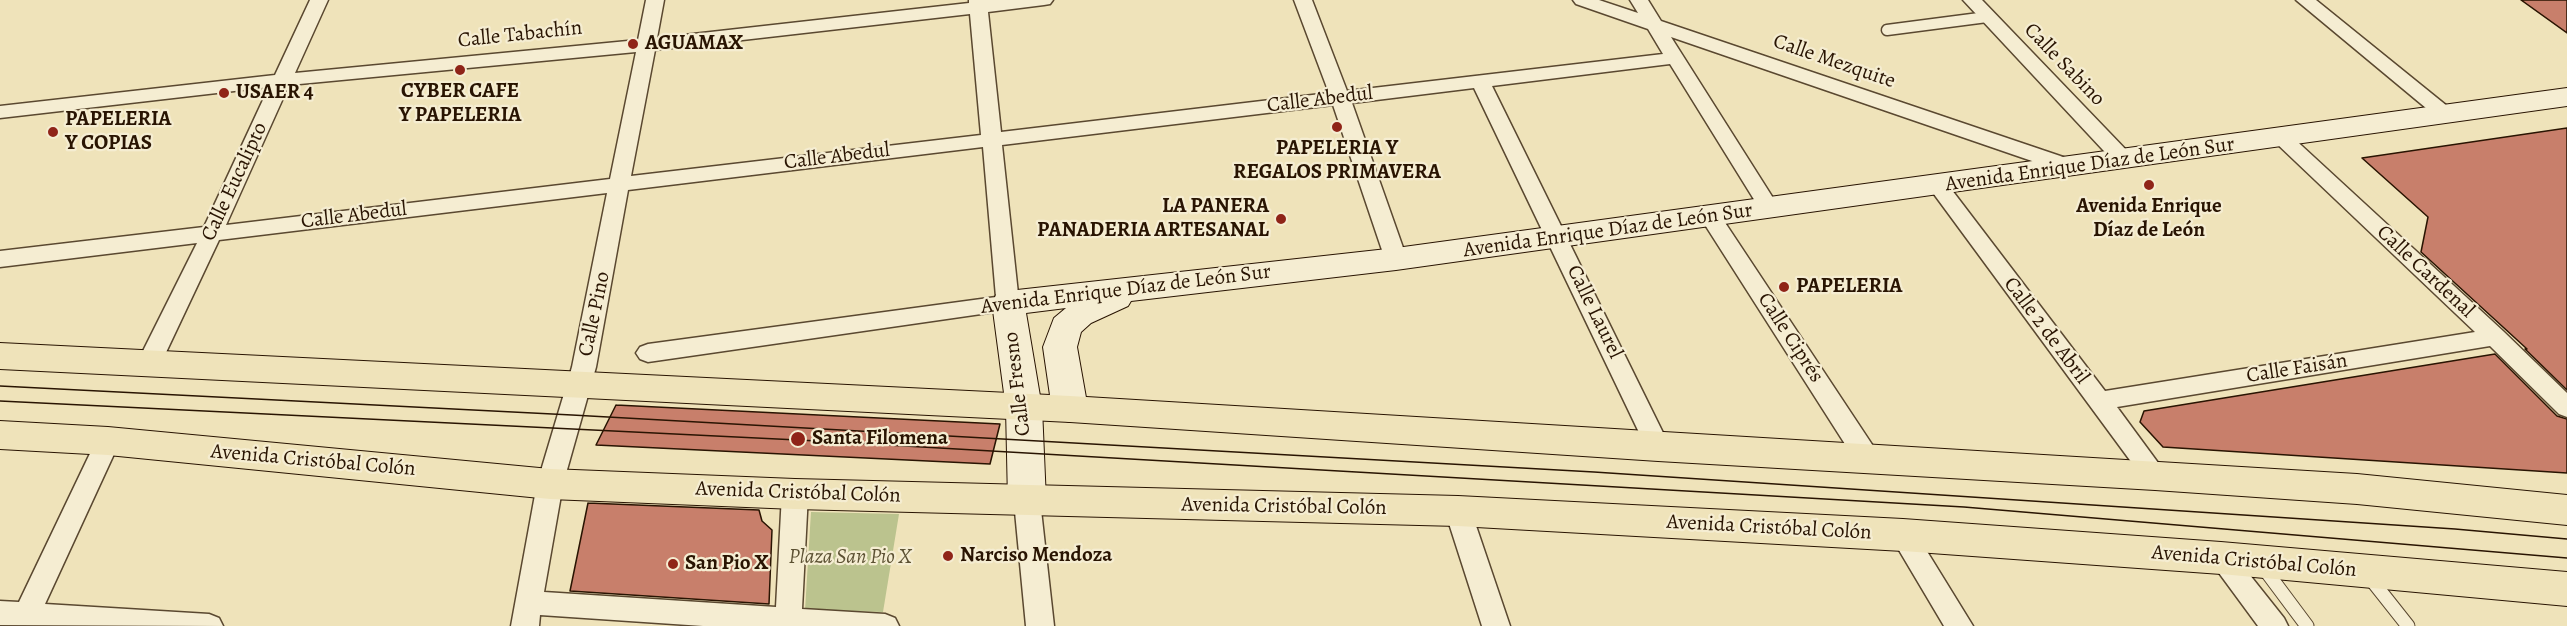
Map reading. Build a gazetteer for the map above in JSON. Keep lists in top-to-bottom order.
{
  "streets": {
    "main road": ["Avenida Enrique Díaz de León Sur", "Calle Fresno", "Avenida Cristóbal Colón"],
    "street": [
      "Calle Tabachín",
      "Calle Mezquite",
      "Calle Sabino",
      "Calle Abedul",
      "Calle Eucalipto",
      "Calle Cardenal",
      "Calle Laurel",
      "Calle Pino",
      "Calle 2 de Abril",
      "Calle Ciprés",
      "Calle Faisán"
    ]
  },
  "crossings": [
    ["Calle Tabachín", "Calle Eucalipto"],
    ["Calle Tabachín", "Calle Pino"],
    ["Calle Tabachín", "Calle Fresno"],
    ["Calle Mezquite", "Avenida Enrique Díaz de León Sur"],
    ["Calle Sabino", "Avenida Enrique Díaz de León Sur"],
    ["Calle Abedul", "Calle Eucalipto"],
    ["Calle Abedul", "Calle Laurel"],
    ["Calle Abedul", "Calle Pino"],
    ["Calle Abedul", "Calle Fresno"],
    ["Avenida Enrique Díaz de León Sur", "Calle Cardenal"],
    ["Avenida Enrique Díaz de León Sur", "Calle Laurel"],
    ["Avenida Enrique Díaz de León Sur", "Calle 2 de Abril"],
    ["Avenida Enrique Díaz de León Sur", "Calle Ciprés"],
    ["Avenida Enrique Díaz de León Sur", "Calle Fresno"],
    ["Calle Cardenal", "Calle Faisán"],
    ["Calle Pino", "Avenida Cristóbal Colón"],
    ["Calle 2 de Abril", "Calle Faisán"],
    ["Calle Fresno", "Avenida Cristóbal Colón"]
  ],
  "parks": ["Plaza San Pio X"],
  "places": [
    "AGUAMAX",
    "CYBER CAFE Y PAPELERIA",
    "USAER 4",
    "PAPELERIA Y REGALOS PRIMAVERA",
    "PAPELERIA Y COPIAS",
    "Avenida Enrique Díaz de León",
    "LA PANERA PANADERIA ARTESANAL",
    "PAPELERIA",
    "Santa Filomena",
    "Narciso Mendoza",
    "San Pio X"
  ]
}
